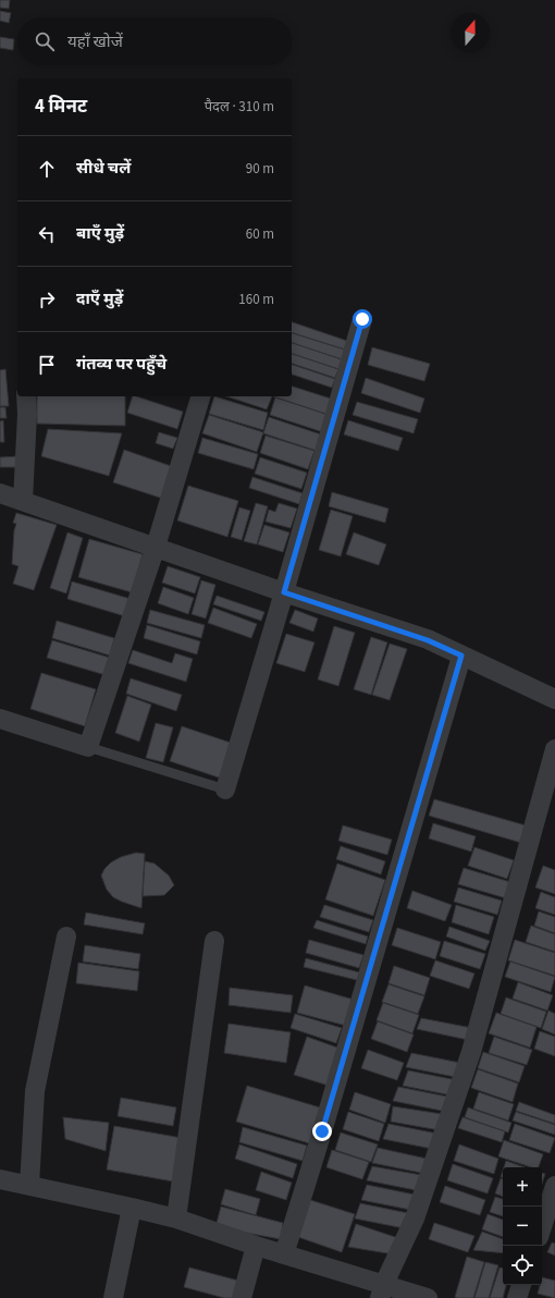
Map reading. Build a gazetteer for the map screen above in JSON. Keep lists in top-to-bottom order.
{
  "north": "top",
  "page": {
    "search": "यहाँ खोजें",
    "heading": ["4 मिनट", "पैदल · 310 m"],
    "list": [
      ["सीधे चलें", "90 m"],
      ["बाएँ मुड़ें", "60 m"],
      ["दाएँ मुड़ें", "160 m"],
      "गंतव्य पर पहुँचे"
    ],
    "map_buttons": ["+", "−"]
  }
}
